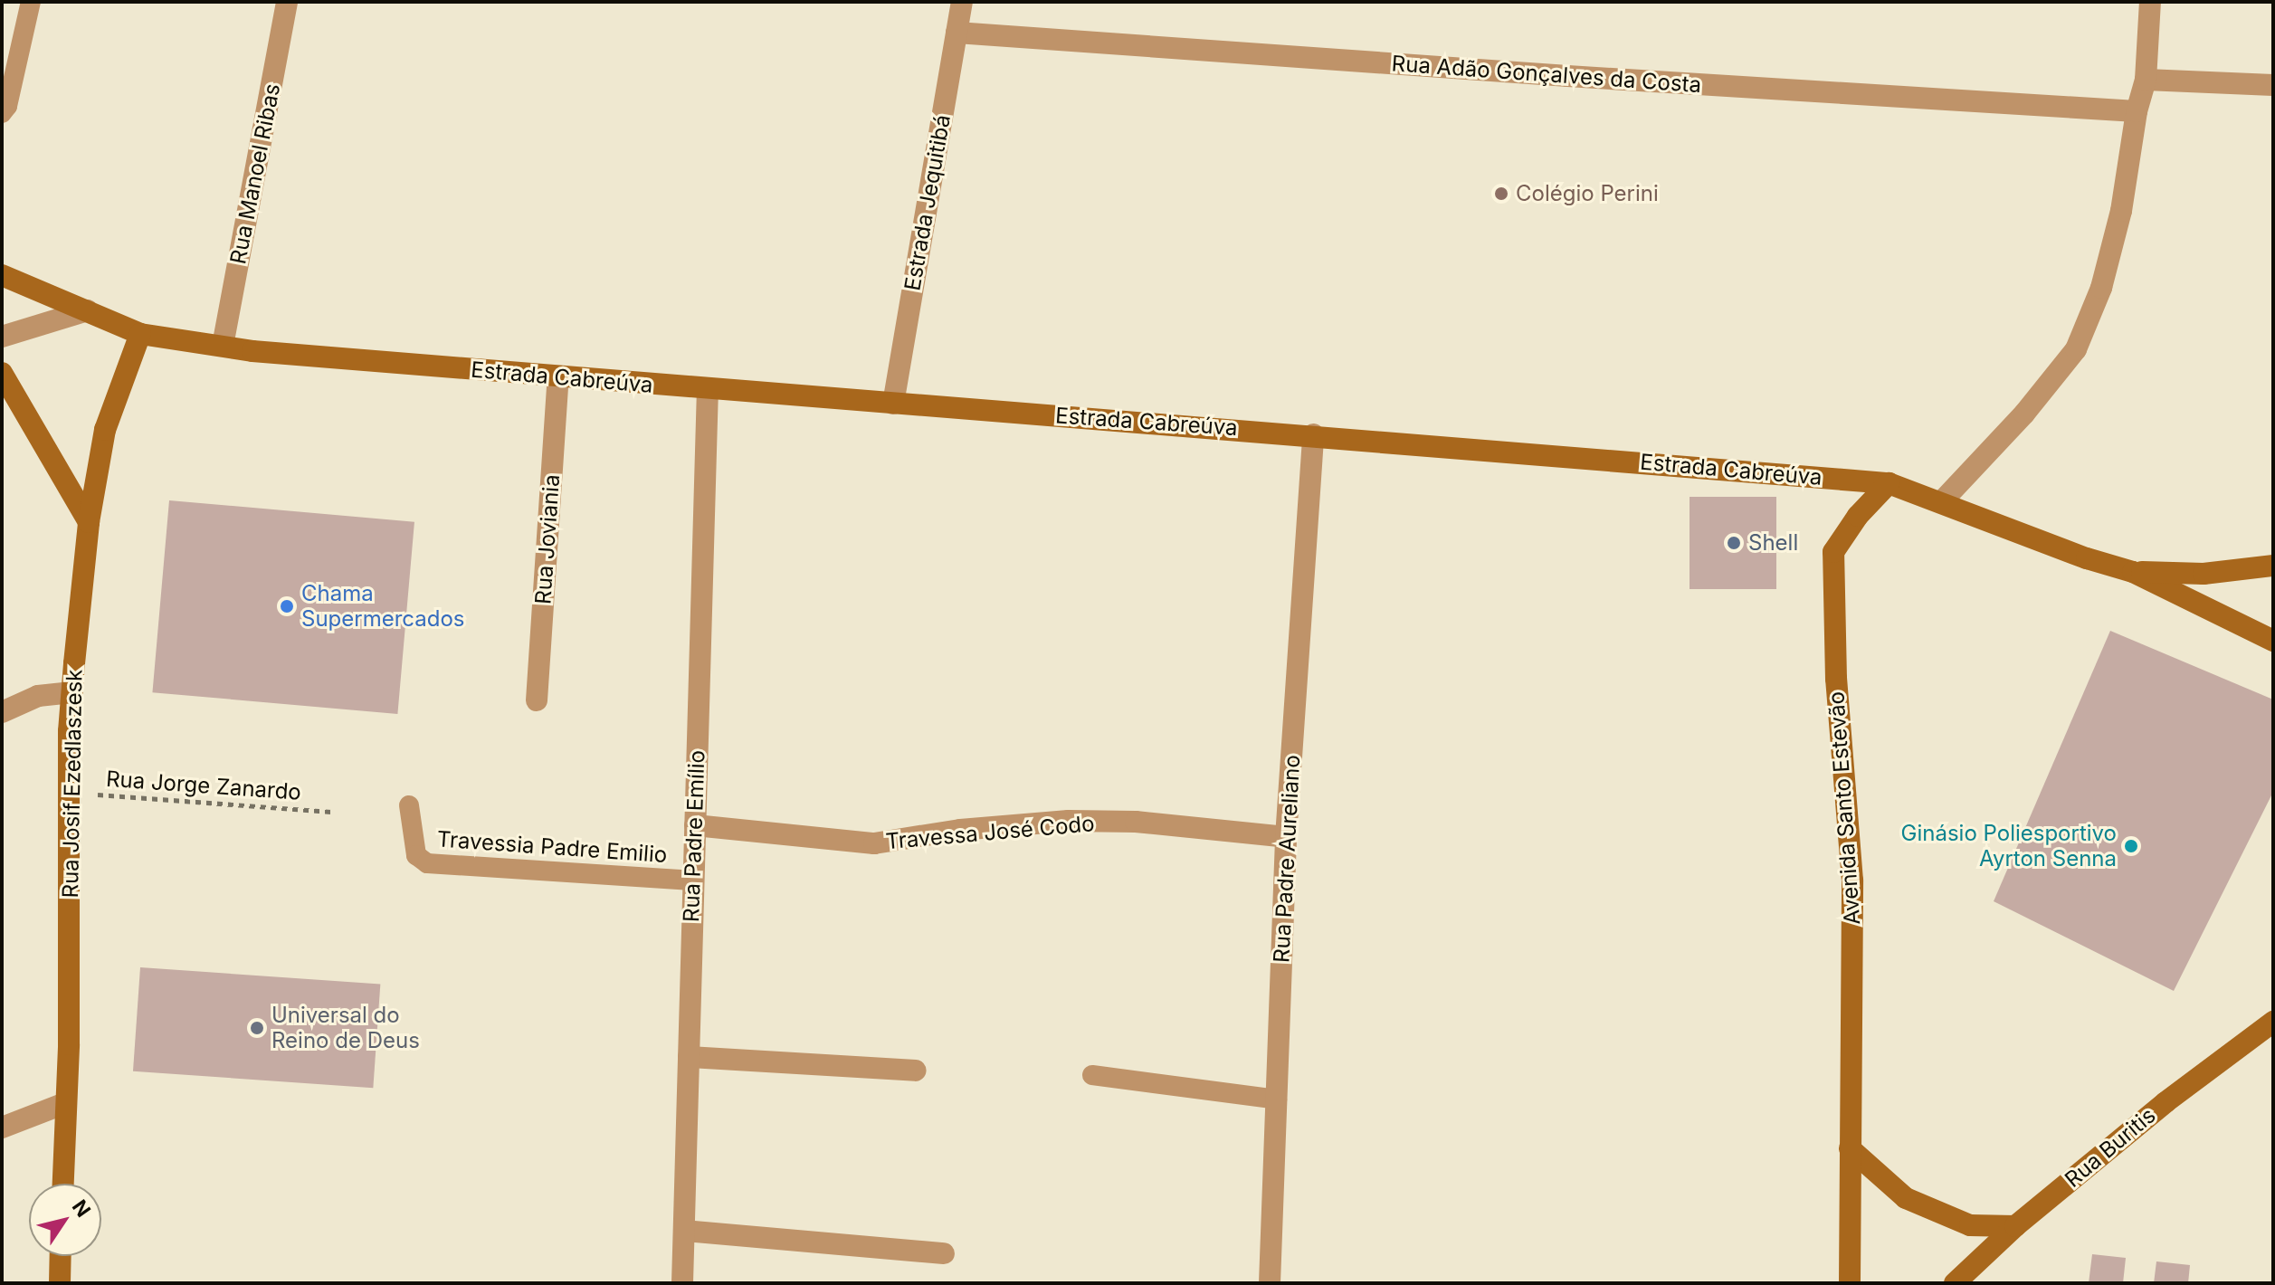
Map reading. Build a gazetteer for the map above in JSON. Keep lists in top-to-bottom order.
{
  "streets": {
    "main road": [
      "Estrada Cabreúva",
      "Rua Josif Ezedlaszesk",
      "Avenida Santo Estevão",
      "Rua Buritis"
    ],
    "street": [
      "Rua Adão Gonçalves da Costa",
      "Rua Manoel Ribas",
      "Estrada Jequitibá",
      "Rua Joviania",
      "Travessa José Codo",
      "Rua Padre Emílio",
      "Rua Padre Aureliano"
    ],
    "lane": ["Travessia Padre Emilio"],
    "path": ["Rua Jorge Zanardo"]
  },
  "crossings": [
    ["Rua Adão Gonçalves da Costa", "Estrada Jequitibá"],
    ["Rua Manoel Ribas", "Estrada Cabreúva"],
    ["Estrada Jequitibá", "Estrada Cabreúva"],
    ["Estrada Cabreúva", "Rua Joviania"],
    ["Estrada Cabreúva", "Rua Josif Ezedlaszesk"],
    ["Estrada Cabreúva", "Avenida Santo Estevão"],
    ["Estrada Cabreúva", "Rua Padre Emílio"],
    ["Estrada Cabreúva", "Rua Padre Aureliano"],
    ["Rua Josif Ezedlaszesk", "Rua Jorge Zanardo"],
    ["Travessa José Codo", "Rua Padre Emílio"],
    ["Travessa José Codo", "Rua Padre Aureliano"],
    ["Rua Padre Emílio", "Travessia Padre Emilio"]
  ],
  "places": [
    "Colégio Perini",
    "Shell",
    "Chama Supermercados",
    "Ginásio Poliesportivo Ayrton Senna",
    "Universal do Reino de Deus"
  ],
  "north": "top right"
}
